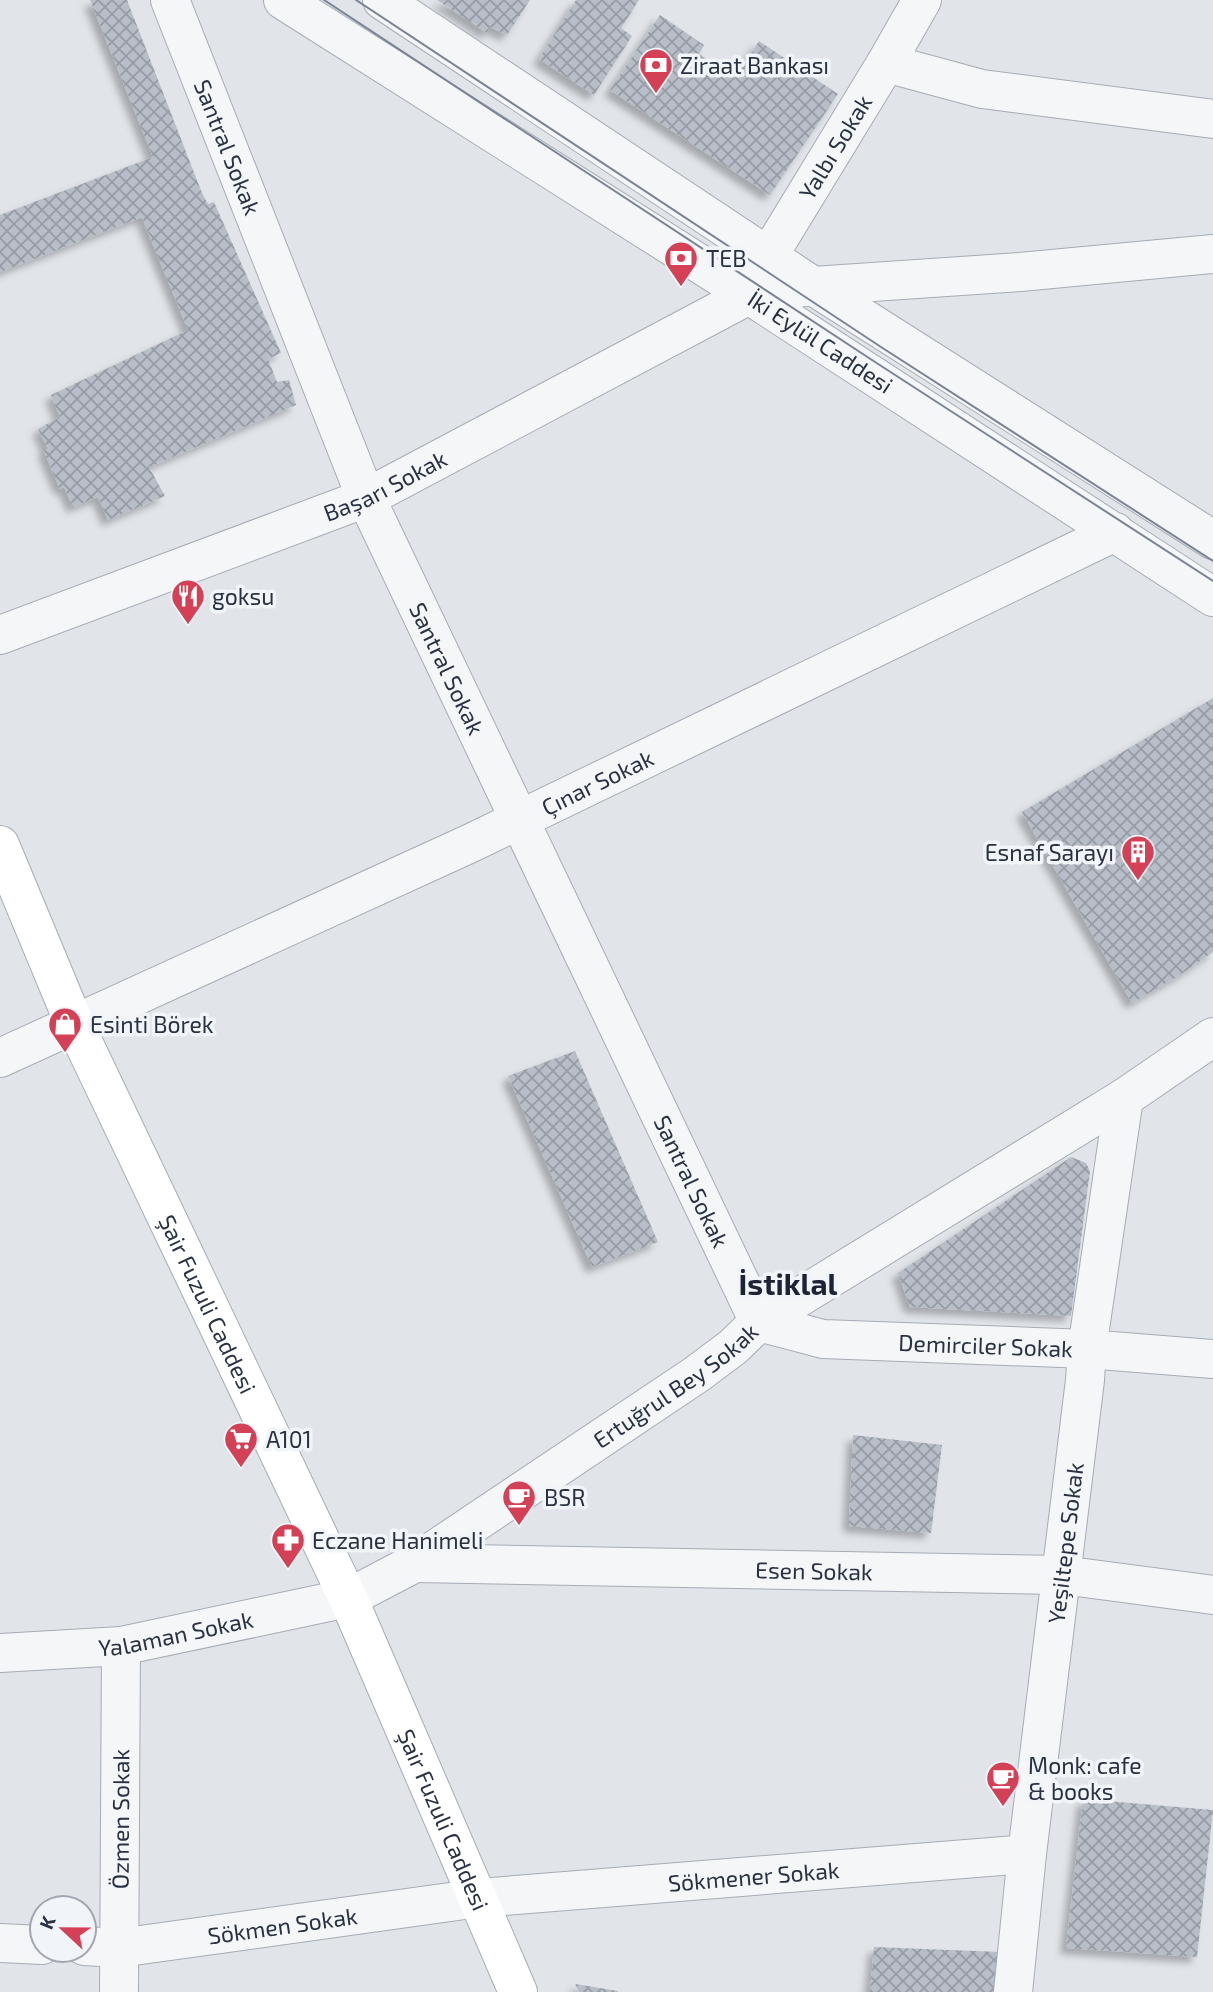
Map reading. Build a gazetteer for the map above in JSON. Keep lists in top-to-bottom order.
{
  "streets": {
    "main road": ["Şair Fuzuli Caddesi"],
    "street": [
      "Santral Sokak",
      "Yalbı Sokak",
      "İki Eylül Caddesi",
      "Başarı Sokak",
      "Çınar Sokak",
      "Demirciler Sokak",
      "Ertuğrul Bey Sokak",
      "Yeşiltepe Sokak",
      "Esen Sokak",
      "Yalaman Sokak",
      "Özmen Sokak",
      "Sökmener Sokak",
      "Sökmen Sokak"
    ]
  },
  "crossings": [
    ["Santral Sokak", "Başarı Sokak"],
    ["Santral Sokak", "Çınar Sokak"],
    ["Santral Sokak", "Demirciler Sokak"],
    ["Santral Sokak", "Ertuğrul Bey Sokak"],
    ["Yalbı Sokak", "İki Eylül Caddesi"],
    ["Yalbı Sokak", "Başarı Sokak"],
    ["İki Eylül Caddesi", "Başarı Sokak"],
    ["İki Eylül Caddesi", "Çınar Sokak"],
    ["Çınar Sokak", "Şair Fuzuli Caddesi"],
    ["Şair Fuzuli Caddesi", "Ertuğrul Bey Sokak"],
    ["Şair Fuzuli Caddesi", "Yalaman Sokak"],
    ["Şair Fuzuli Caddesi", "Sökmener Sokak"],
    ["Şair Fuzuli Caddesi", "Sökmen Sokak"],
    ["Demirciler Sokak", "Ertuğrul Bey Sokak"],
    ["Demirciler Sokak", "Yeşiltepe Sokak"],
    ["Ertuğrul Bey Sokak", "Yeşiltepe Sokak"],
    ["Ertuğrul Bey Sokak", "Esen Sokak"],
    ["Ertuğrul Bey Sokak", "Yalaman Sokak"],
    ["Yeşiltepe Sokak", "Esen Sokak"],
    ["Yeşiltepe Sokak", "Sökmener Sokak"],
    ["Yalaman Sokak", "Özmen Sokak"],
    ["Özmen Sokak", "Sökmen Sokak"],
    ["Sökmener Sokak", "Sökmen Sokak"]
  ],
  "districts": ["İstiklal"],
  "places": {
    "bank": ["Ziraat Bankası", "TEB"],
    "restaurant": ["goksu"],
    "building": ["Esnaf Sarayı"],
    "shop": ["Esinti Börek"],
    "supermarket": ["A101"],
    "cafe": ["BSR", "Monk: cafe & books"],
    "pharmacy": ["Eczane Hanimeli"]
  },
  "north": "left"
}
